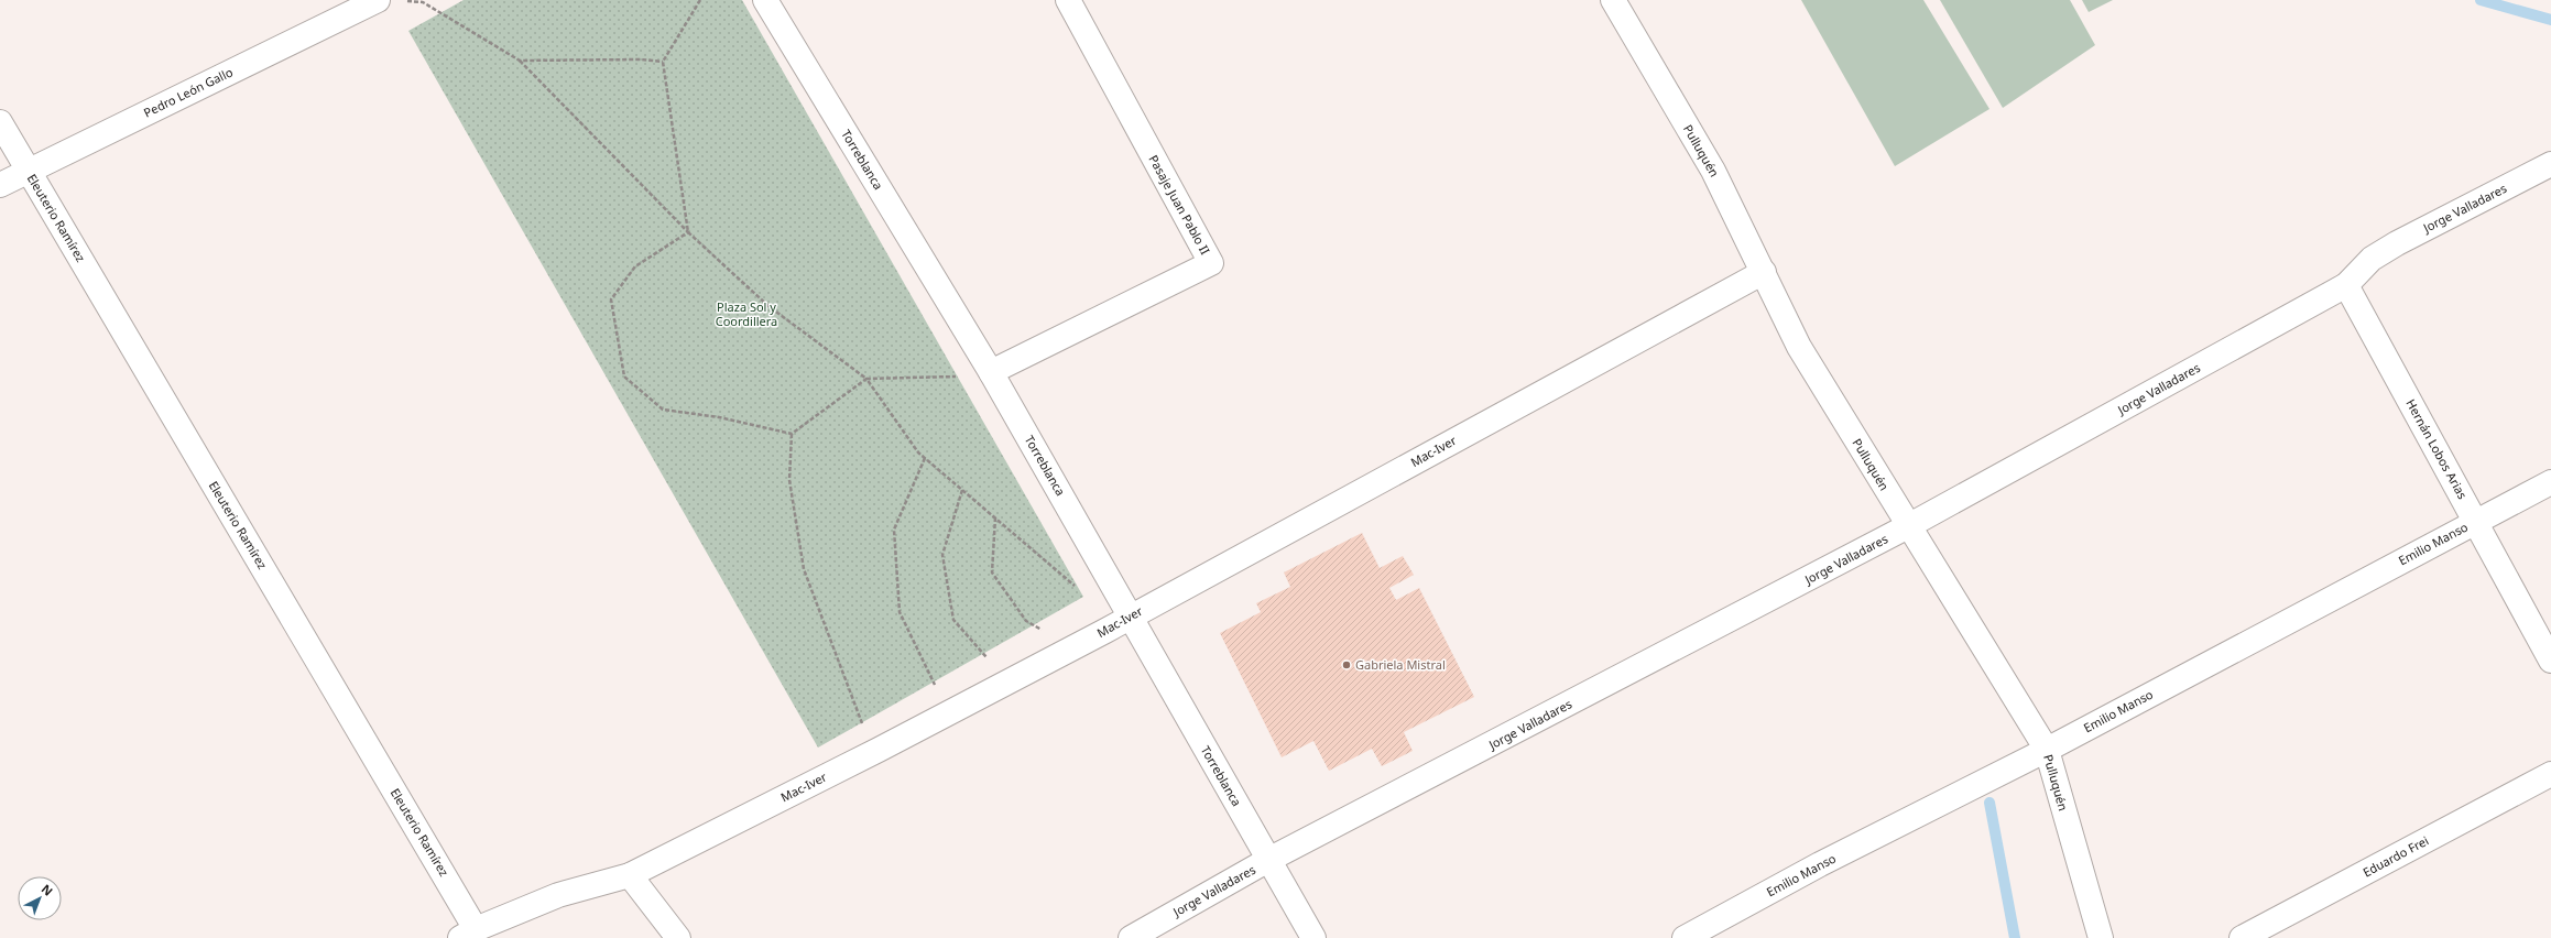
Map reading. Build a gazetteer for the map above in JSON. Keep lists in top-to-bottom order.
{
  "streets": {
    "street": [
      "Pedro León Gallo",
      "Pulluquén",
      "Torreblanca",
      "Pasaje Juan Pablo II",
      "Jorge Valladares",
      "Eleuterio Ramírez",
      "Hernán Lobos Arias",
      "Mac-Iver",
      "Emilio Manso",
      "Eduardo Frei"
    ]
  },
  "crossings": [
    ["Pedro León Gallo", "Eleuterio Ramírez"],
    ["Pulluquén", "Jorge Valladares"],
    ["Pulluquén", "Mac-Iver"],
    ["Pulluquén", "Emilio Manso"],
    ["Torreblanca", "Pasaje Juan Pablo II"],
    ["Torreblanca", "Jorge Valladares"],
    ["Torreblanca", "Mac-Iver"],
    ["Jorge Valladares", "Hernán Lobos Arias"],
    ["Eleuterio Ramírez", "Mac-Iver"],
    ["Hernán Lobos Arias", "Emilio Manso"]
  ],
  "parks": ["Plaza Sol y Coordillera"],
  "places": ["Gabriela Mistral"],
  "north": "top right"
}
